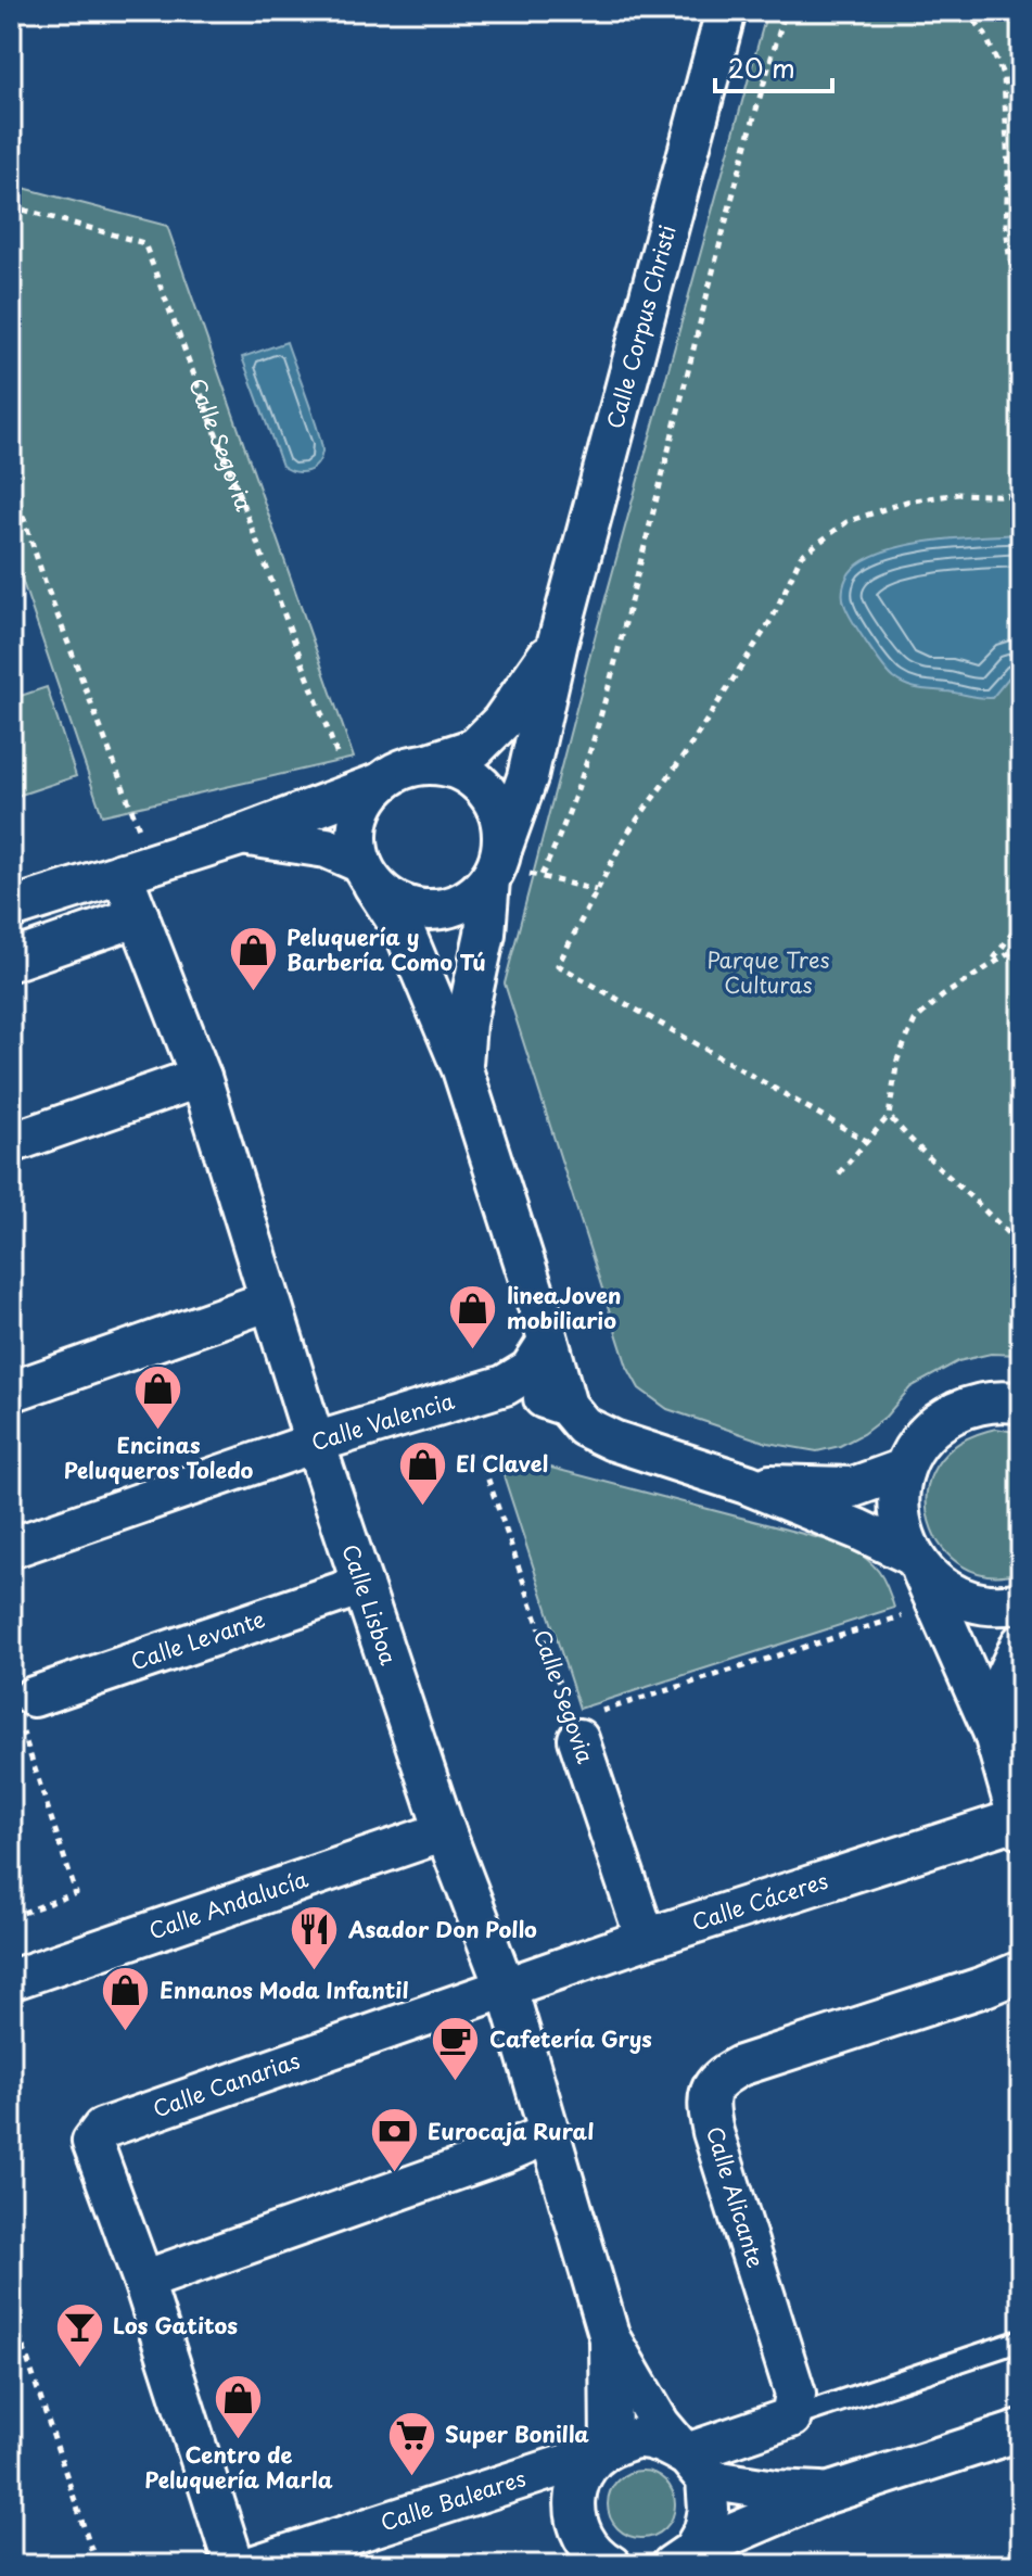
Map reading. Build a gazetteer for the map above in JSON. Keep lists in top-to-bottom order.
{
  "streets": {
    "street": [
      "Calle Corpus Christi",
      "Calle Segovia",
      "Calle Valencia",
      "Calle Lisboa",
      "Calle Levante",
      "Calle Cáceres",
      "Calle Andalucía",
      "Calle Canarias",
      "Calle Alicante",
      "Calle Baleares"
    ]
  },
  "crossings": [
    ["Calle Corpus Christi", "Calle Segovia"],
    ["Calle Segovia", "Calle Cáceres"],
    ["Calle Valencia", "Calle Lisboa"],
    ["Calle Lisboa", "Calle Levante"],
    ["Calle Lisboa", "Calle Cáceres"],
    ["Calle Lisboa", "Calle Andalucía"],
    ["Calle Lisboa", "Calle Canarias"],
    ["Calle Lisboa", "Calle Baleares"],
    ["Calle Cáceres", "Calle Canarias"]
  ],
  "parks": ["Parque Tres Culturas"],
  "places": {
    "shop": [
      "Peluquería y Barbería Como Tú",
      "lineaJoven mobiliario",
      "Encinas Peluqueros Toledo",
      "El Clavel",
      "Ennanos Moda Infantil",
      "Centro de Peluquería Marla"
    ],
    "restaurant": ["Asador Don Pollo"],
    "cafe": ["Cafetería Grys"],
    "bank": ["Eurocaja Rural"],
    "bar": ["Los Gatitos"],
    "supermarket": ["Super Bonilla"]
  },
  "scale_bar": "20 m"
}
